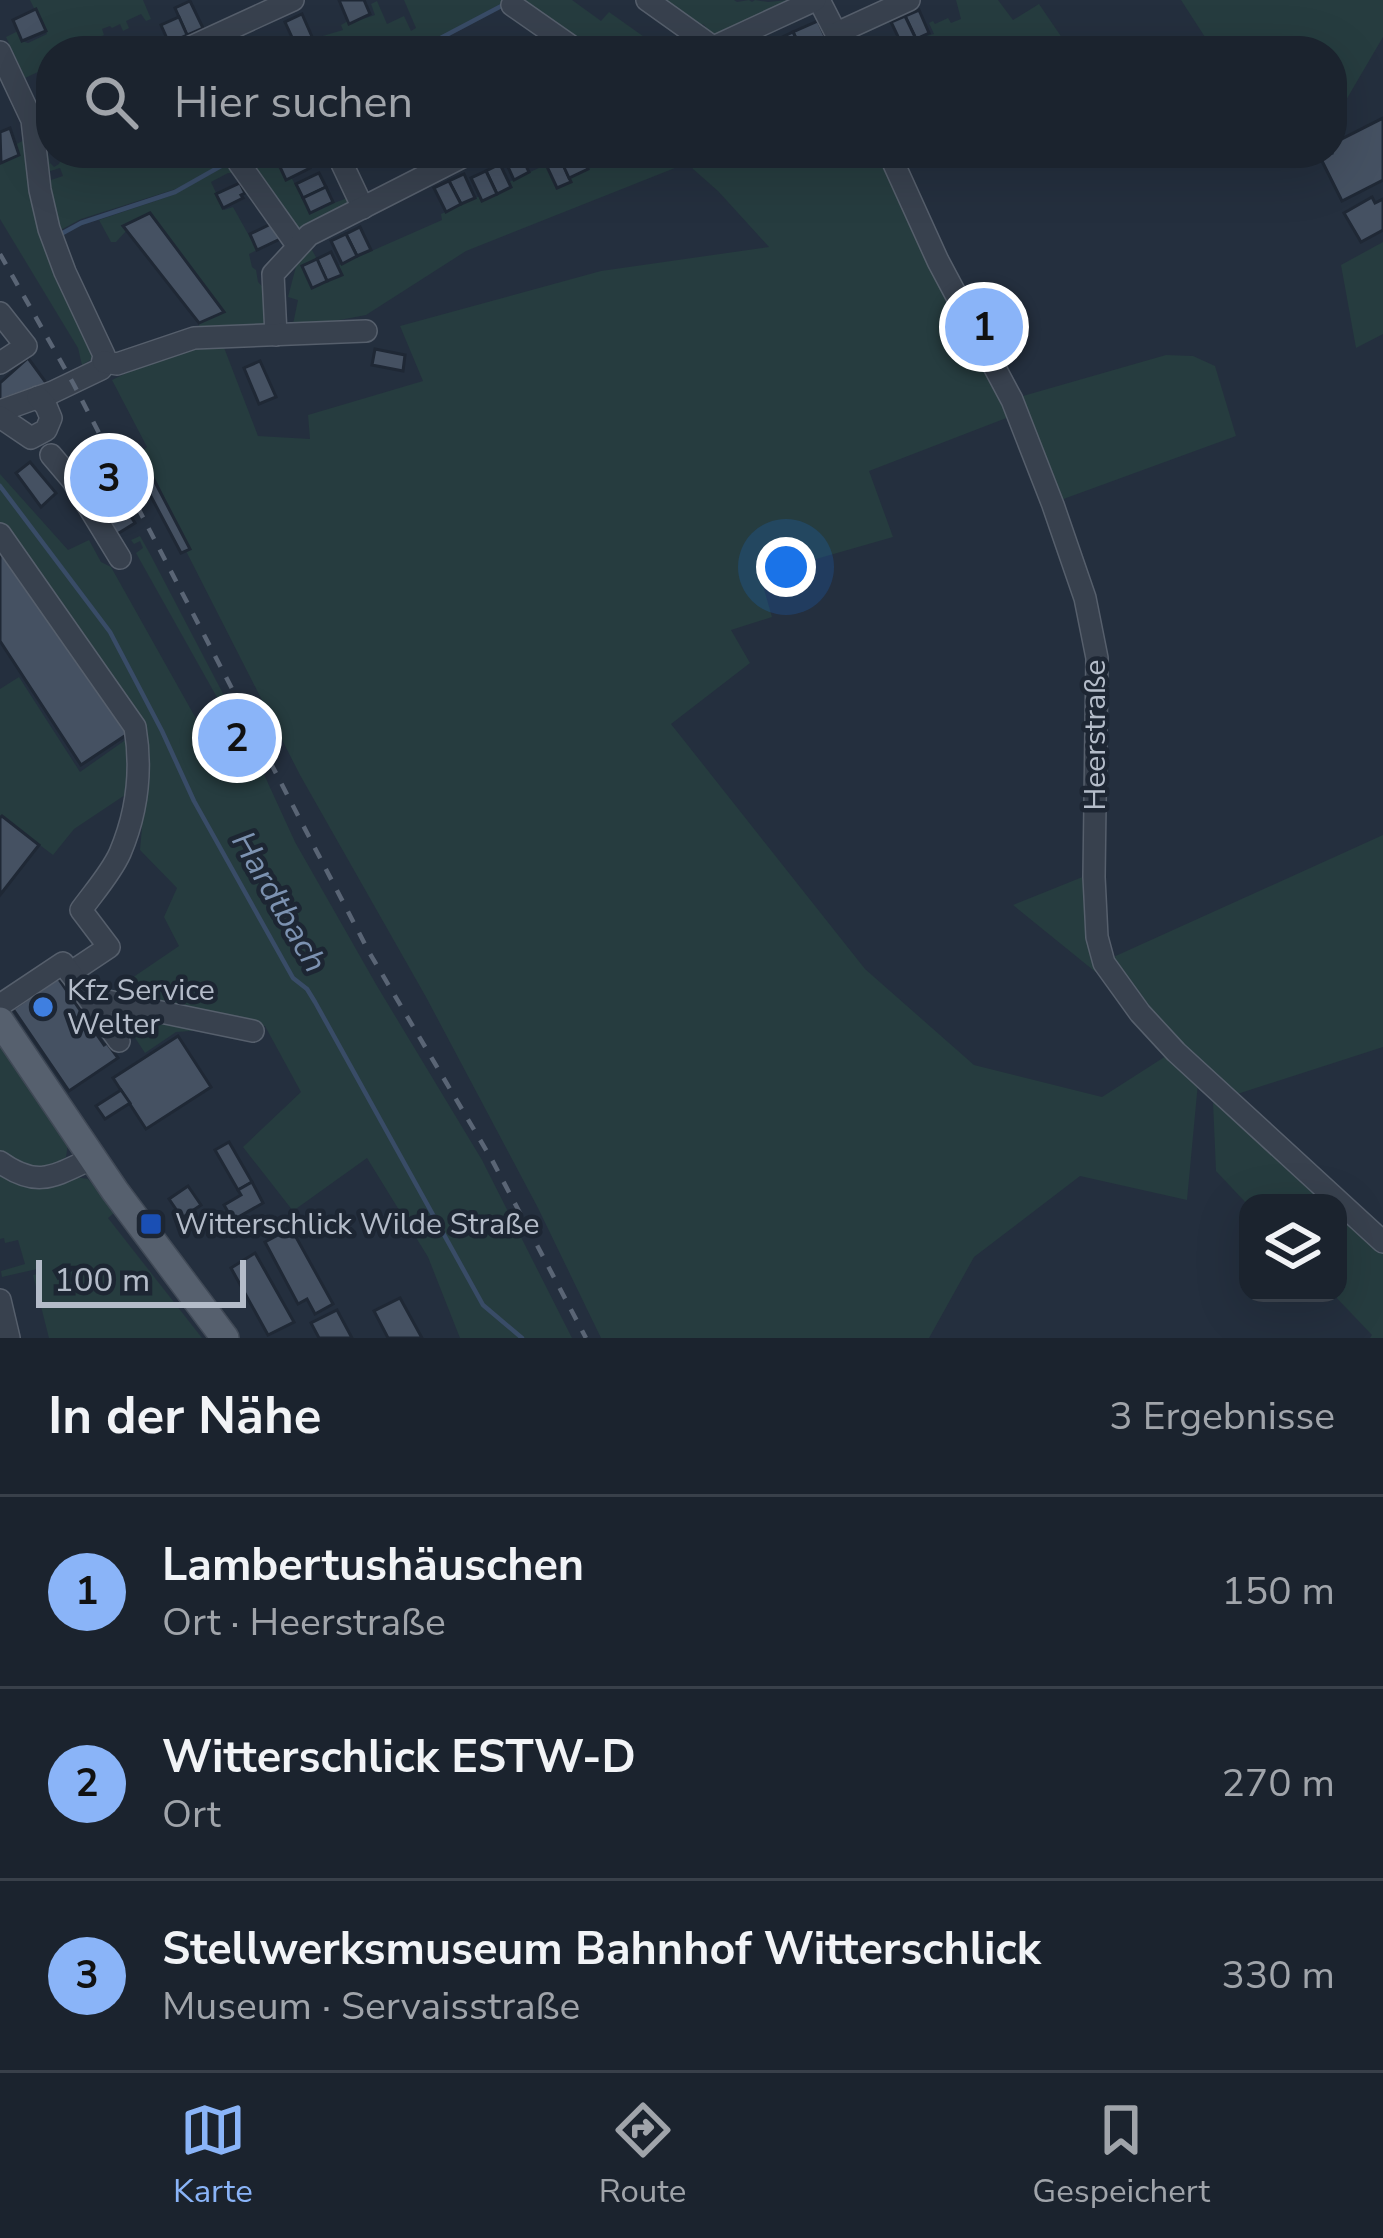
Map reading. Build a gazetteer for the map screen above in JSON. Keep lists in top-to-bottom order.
{
  "streets": {
    "street": ["Heerstraße"]
  },
  "water": ["Hardtbach"],
  "places": {
    "other": ["Kfz Service Welter"],
    "transit": ["Witterschlick Wilde Straße"]
  },
  "scale_bar": "100 m",
  "page": {
    "search": "Hier suchen",
    "pins": ["1", "3", "2"],
    "scale": "100 m",
    "heading": ["In der Nähe", "3 Ergebnisse"],
    "list": [
      {
        "mark": "1",
        "name": "Lambertushäuschen",
        "note": "Ort · Heerstraße",
        "value": "150 m"
      },
      {
        "mark": "2",
        "name": "Witterschlick ESTW-D",
        "note": "Ort",
        "value": "270 m"
      },
      {
        "mark": "3",
        "name": "Stellwerksmuseum Bahnhof Witterschlick",
        "note": "Museum · Servaisstraße",
        "value": "330 m"
      }
    ],
    "nav": ["Karte", "Route", "Gespeichert"]
  }
}
